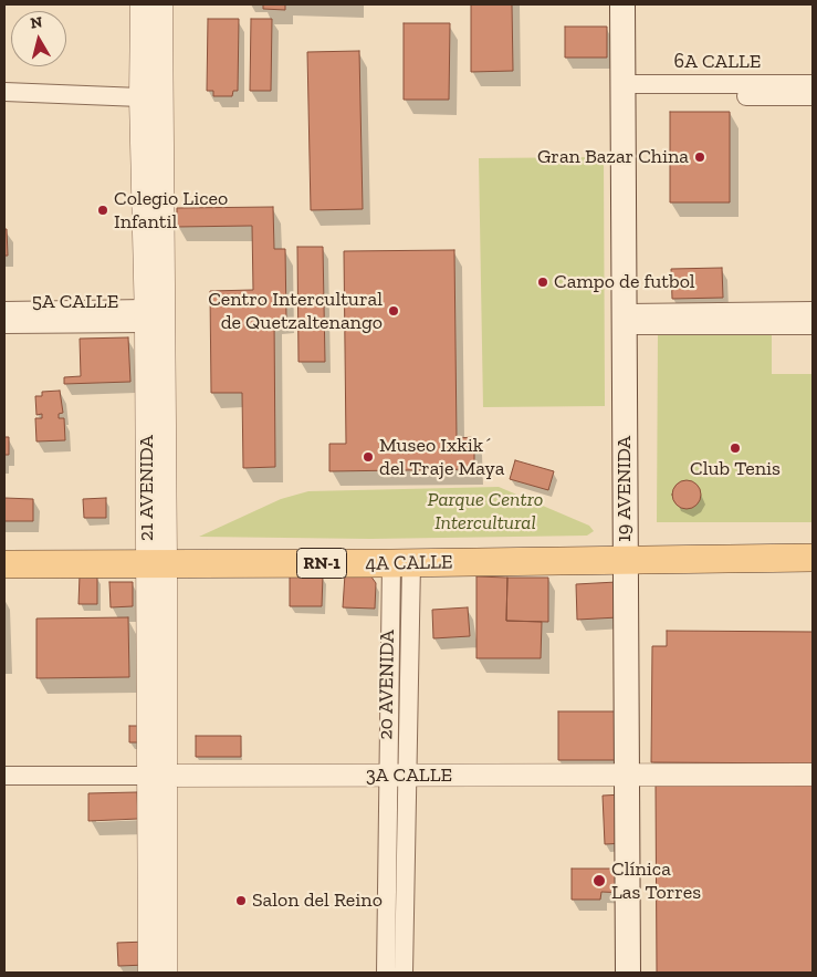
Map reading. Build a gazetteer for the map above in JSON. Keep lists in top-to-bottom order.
{
  "streets": {
    "main road": ["19 AVENIDA", "RN-1", "4A CALLE"],
    "street": [
      "6A CALLE",
      "5A CALLE",
      "21 AVENIDA",
      "20 AVENIDA",
      "3A CALLE"
    ]
  },
  "crossings": [
    ["6A CALLE", "19 AVENIDA"],
    ["5A CALLE", "21 AVENIDA"],
    ["21 AVENIDA", "4A CALLE"],
    ["21 AVENIDA", "3A CALLE"],
    ["19 AVENIDA", "4A CALLE"],
    ["19 AVENIDA", "3A CALLE"],
    ["4A CALLE", "20 AVENIDA"],
    ["20 AVENIDA", "3A CALLE"]
  ],
  "parks": ["Parque Centro Intercultural"],
  "places": [
    "Gran Bazar China",
    "Colegio Liceo Infantil",
    "Campo de futbol",
    "Centro Intercultural de Quetzaltenango",
    "Club Tenis",
    "Museo Ixkik´ del Traje Maya",
    "Clínica Las Torres",
    "Salon del Reino"
  ],
  "north": "top"
}
